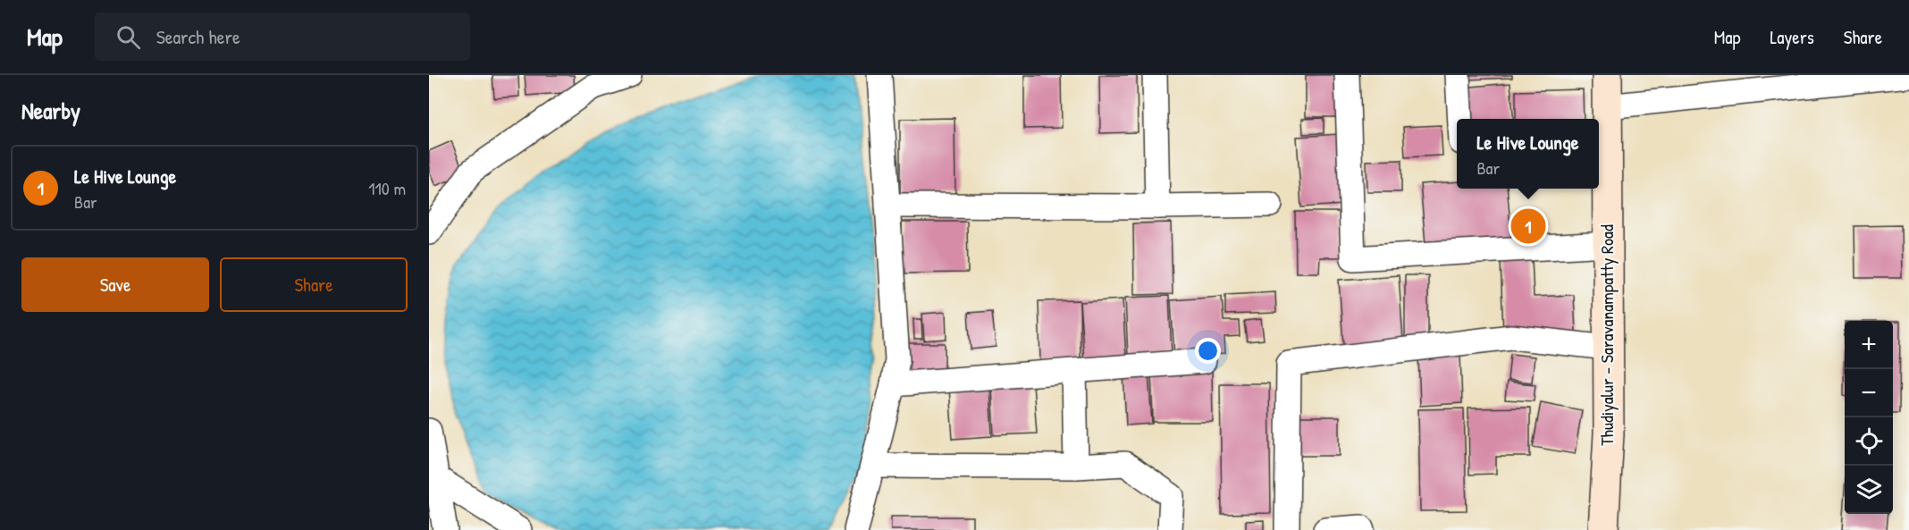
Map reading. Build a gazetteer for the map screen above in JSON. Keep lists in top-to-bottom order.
{
  "streets": {
    "main road": ["Thudiyalur - Saravanampatty Road"]
  },
  "page": {
    "header": "Map",
    "search": "Search here",
    "nav": ["Map", "Layers", "Share"],
    "heading": "Nearby",
    "popup": ["Le Hive Lounge", "Bar"],
    "list": [
      {
        "mark": "1",
        "name": "Le Hive Lounge",
        "note": "Bar",
        "value": "110 m"
      }
    ],
    "pins": "1",
    "buttons": ["Save", "Share"],
    "map_buttons": ["+", "−"]
  }
}
